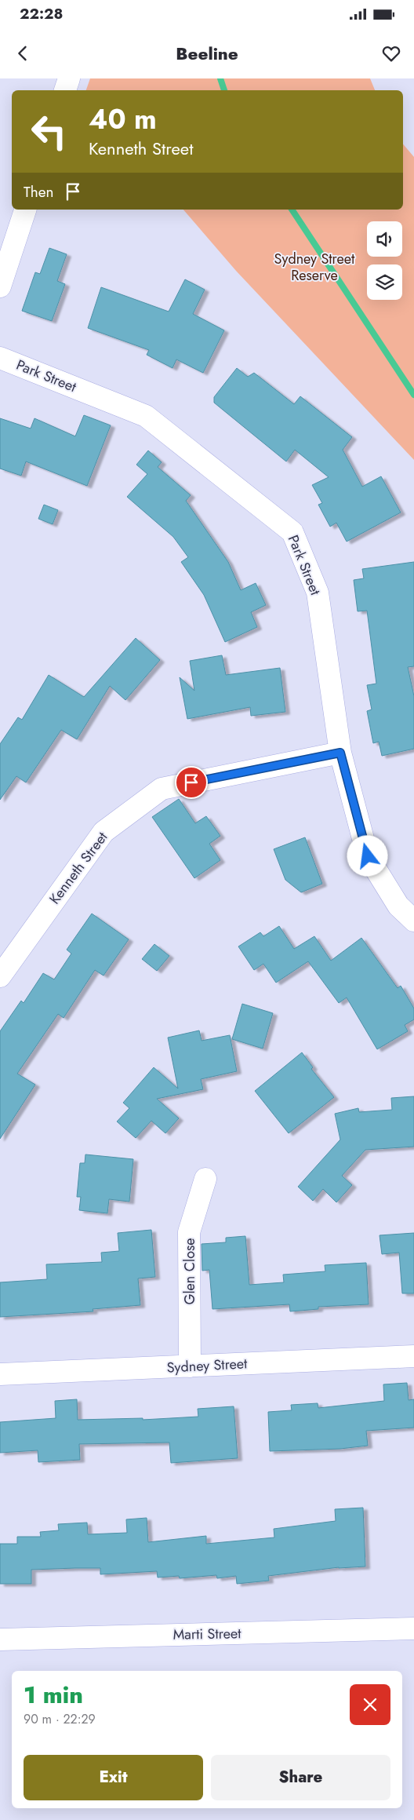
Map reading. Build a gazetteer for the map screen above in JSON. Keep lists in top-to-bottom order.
{
  "streets": {
    "street": [
      "Park Street",
      "Kenneth Street",
      "Glen Close",
      "Sydney Street",
      "Marti Street"
    ]
  },
  "crossings": [
    ["Park Street", "Kenneth Street"],
    ["Glen Close", "Sydney Street"]
  ],
  "parks": ["Sydney Street Reserve"],
  "page": {
    "status": "22:28",
    "header": "Beeline",
    "turn": ["40 m", "Kenneth Street"],
    "then": "Then",
    "heading": ["1 min", "90 m · 22:29"],
    "buttons": ["Exit", "Share"]
  }
}
